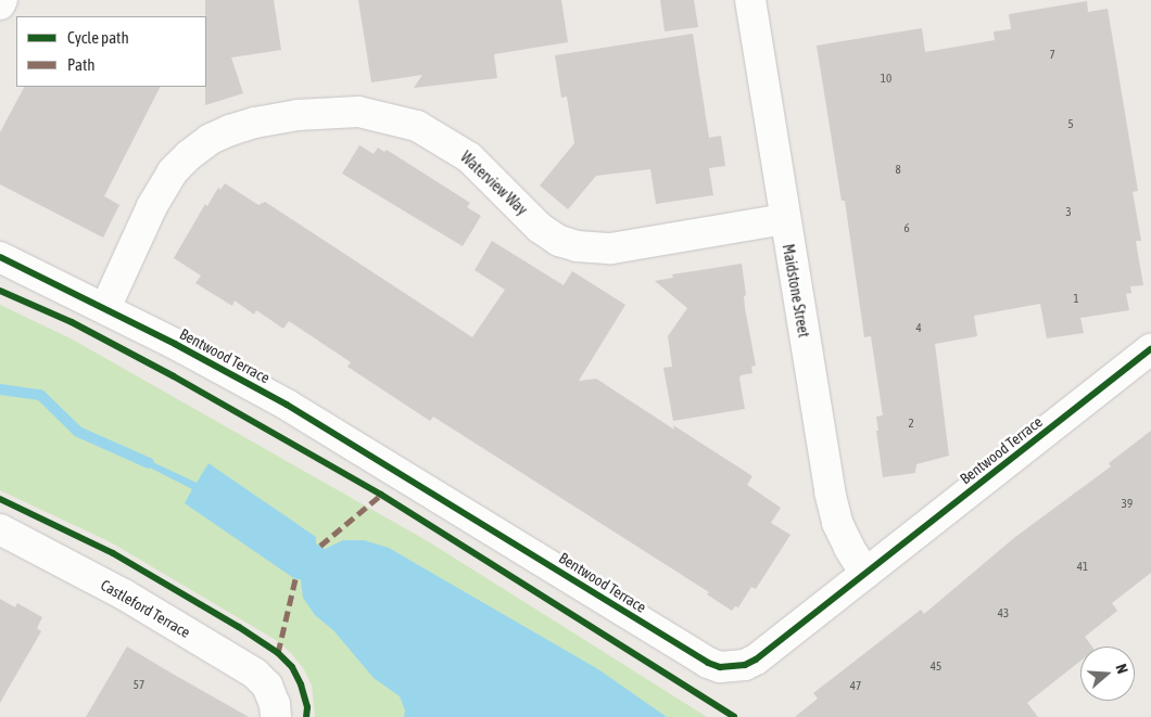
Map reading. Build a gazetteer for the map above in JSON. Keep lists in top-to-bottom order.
{
  "streets": {
    "street": [
      "Waterview Way",
      "Maidstone Street",
      "Bentwood Terrace",
      "Castleford Terrace"
    ]
  },
  "crossings": [
    ["Waterview Way", "Maidstone Street"],
    ["Waterview Way", "Bentwood Terrace"],
    ["Maidstone Street", "Bentwood Terrace"]
  ],
  "house_numbers": [
    "7",
    "10",
    "5",
    "8",
    "3",
    "6",
    "1",
    "4",
    "2",
    "39",
    "41",
    "43",
    "45",
    "57",
    "47"
  ],
  "legend": ["Cycle path", "Path"],
  "north": "right"
}
